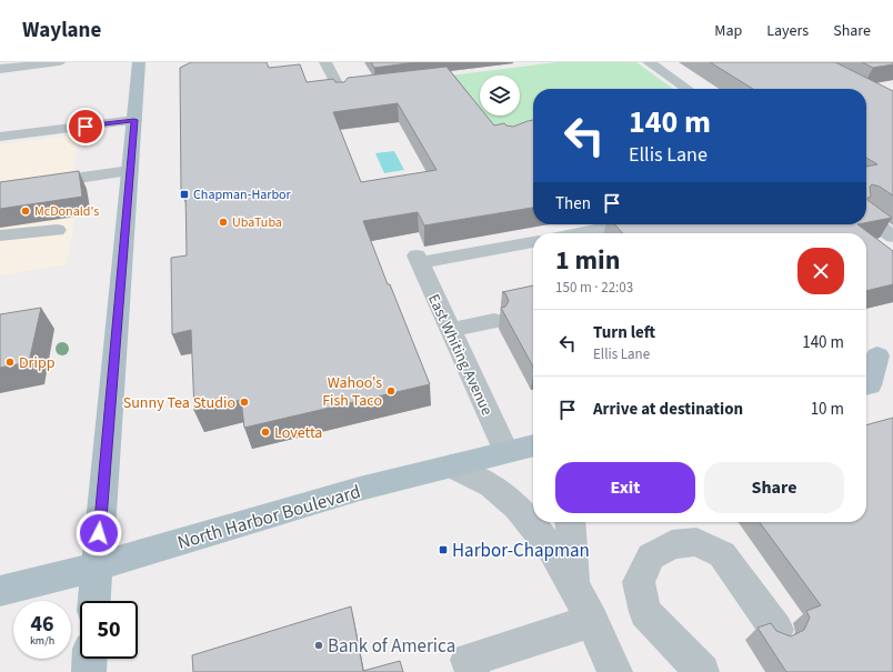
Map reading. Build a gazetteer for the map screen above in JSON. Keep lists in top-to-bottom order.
{
  "streets": {
    "main road": ["North Harbor Boulevard"],
    "street": ["East Whiting Avenue"]
  },
  "crossings": [
    ["East Whiting Avenue", "North Harbor Boulevard"]
  ],
  "places": {
    "transit": ["Chapman-Harbor", "Harbor-Chapman"],
    "other": [
      "McDonald's",
      "UbaTuba",
      "Dripp",
      "Wahoo's Fish Taco",
      "Sunny Tea Studio",
      "Lovetta",
      "Bank of America"
    ]
  },
  "page": {
    "header": "Waylane",
    "nav": ["Map", "Layers", "Share"],
    "turn": ["140 m", "Ellis Lane"],
    "then": "Then",
    "heading": ["1 min", "150 m · 22:03"],
    "list": [
      {
        "name": "Turn left",
        "note": "Ellis Lane",
        "value": "140 m"
      },
      {
        "name": "Arrive at destination",
        "value": "10 m"
      }
    ],
    "buttons": ["Exit", "Share"],
    "speed": "46 km/h",
    "limit": "50"
  }
}
